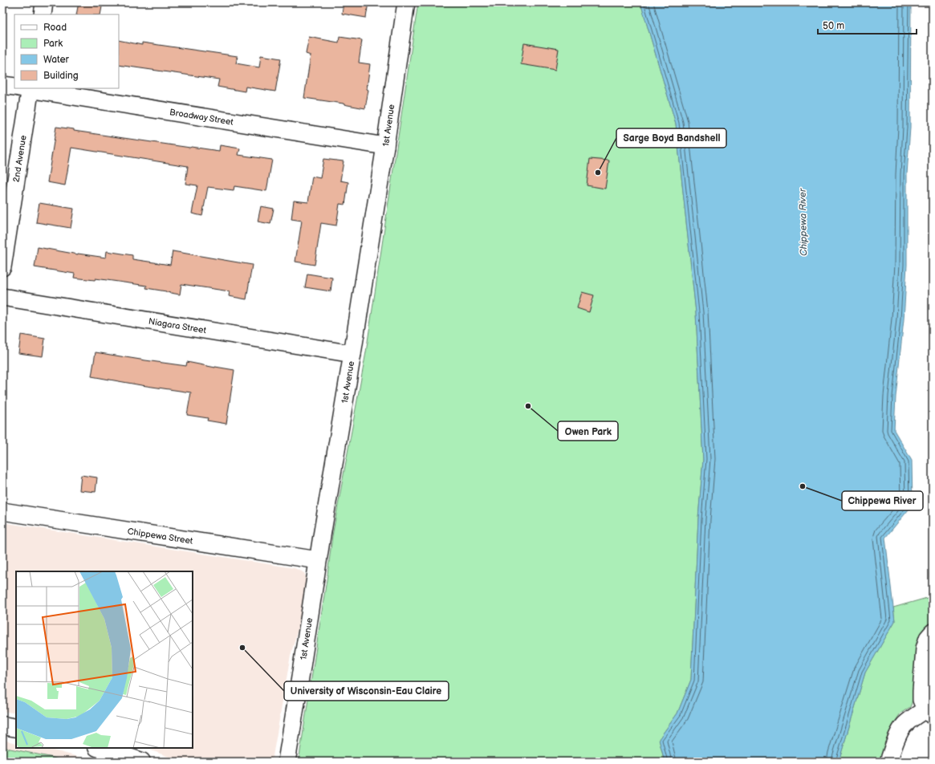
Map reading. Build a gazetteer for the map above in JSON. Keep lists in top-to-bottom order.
{
  "streets": {
    "street": [
      "Broadway Street",
      "1st Avenue",
      "2nd Avenue",
      "Niagara Street",
      "Chippewa Street"
    ]
  },
  "crossings": [
    ["Broadway Street", "1st Avenue"],
    ["1st Avenue", "Niagara Street"],
    ["1st Avenue", "Chippewa Street"]
  ],
  "water": ["Chippewa River"],
  "places": [
    "Sarge Boyd Bandshell",
    "Owen Park",
    "Chippewa River",
    "University of Wisconsin-Eau Claire"
  ],
  "legend": [
    "Road",
    "Park",
    "Water",
    "Building"
  ],
  "scale_bar": "50 m"
}
